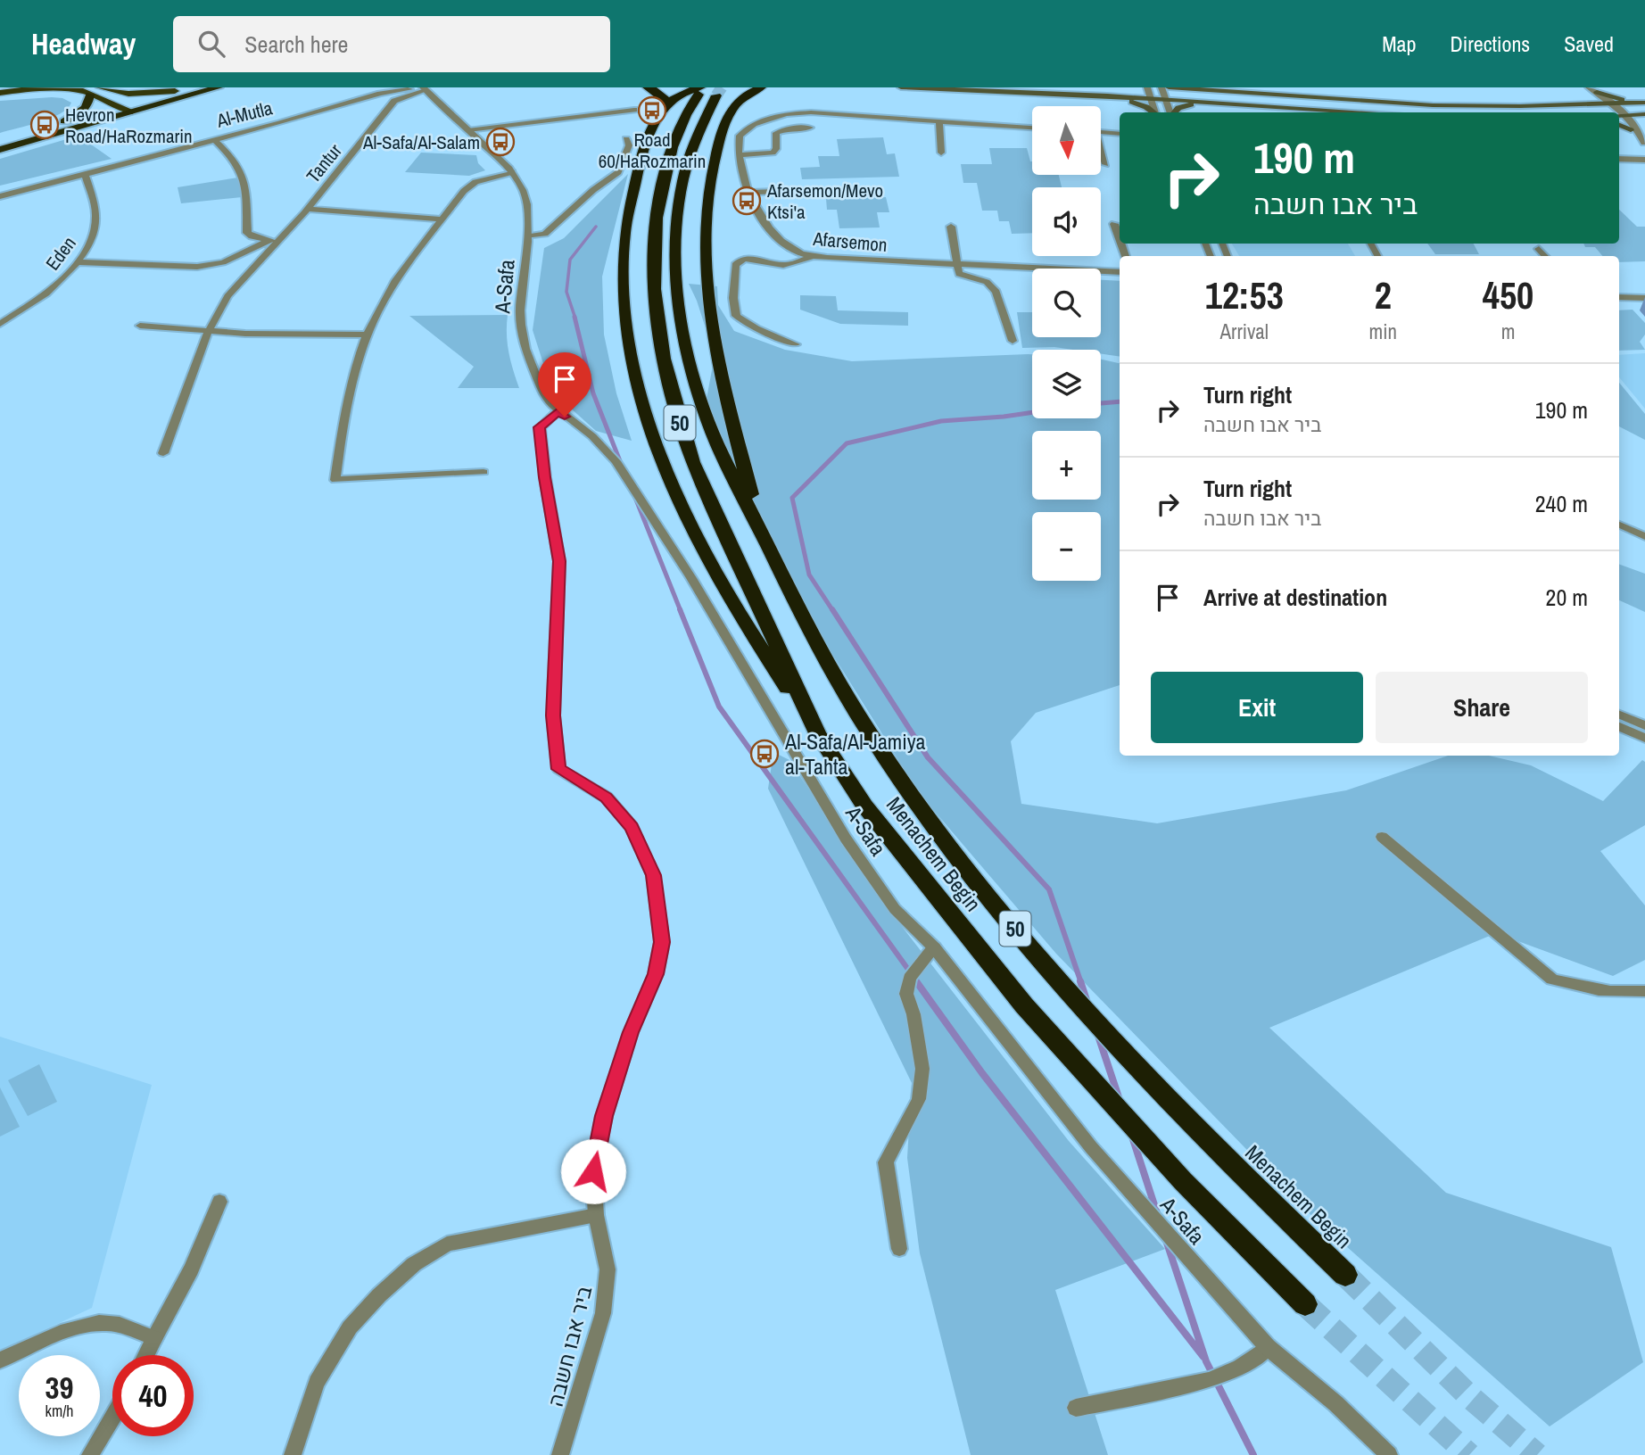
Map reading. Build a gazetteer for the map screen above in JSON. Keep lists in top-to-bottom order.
{
  "streets": {
    "highway": ["50", "Menachem Begin"],
    "street": [
      "Al-Mutla",
      "Tantur",
      "Afarsemon",
      "Eden",
      "A-Safa",
      "ביר אבו חשבה"
    ]
  },
  "crossings": [
    ["Al-Mutla", "Tantur"],
    ["Al-Mutla", "Eden"],
    ["Al-Mutla", "A-Safa"],
    ["Tantur", "A-Safa"],
    ["A-Safa", "ביר אבו חשבה"]
  ],
  "places": {
    "bus stop": [
      "Road 60/HaRozmarin",
      "Hevron Road/HaRozmarin",
      "Al-Safa/Al-Salam",
      "Afarsemon/Mevo Ktsi'a",
      "Al-Safa/Al-Jamiya al-Tahta"
    ]
  },
  "north": "bottom",
  "page": {
    "header": "Headway",
    "search": "Search here",
    "nav": ["Map", "Directions", "Saved"],
    "map_buttons": ["+", "−"],
    "turn": ["190 m", "ביר אבו חשבה"],
    "eta": [
      "12:53",
      "Arrival",
      "2",
      "min",
      "450",
      "m"
    ],
    "list": [
      {
        "name": "Turn right",
        "note": "ביר אבו חשבה",
        "value": "190 m"
      },
      {
        "name": "Turn right",
        "note": "ביר אבו חשבה",
        "value": "240 m"
      },
      {
        "name": "Arrive at destination",
        "value": "20 m"
      }
    ],
    "buttons": ["Exit", "Share"],
    "speed": "39 km/h",
    "limit": "40"
  }
}
